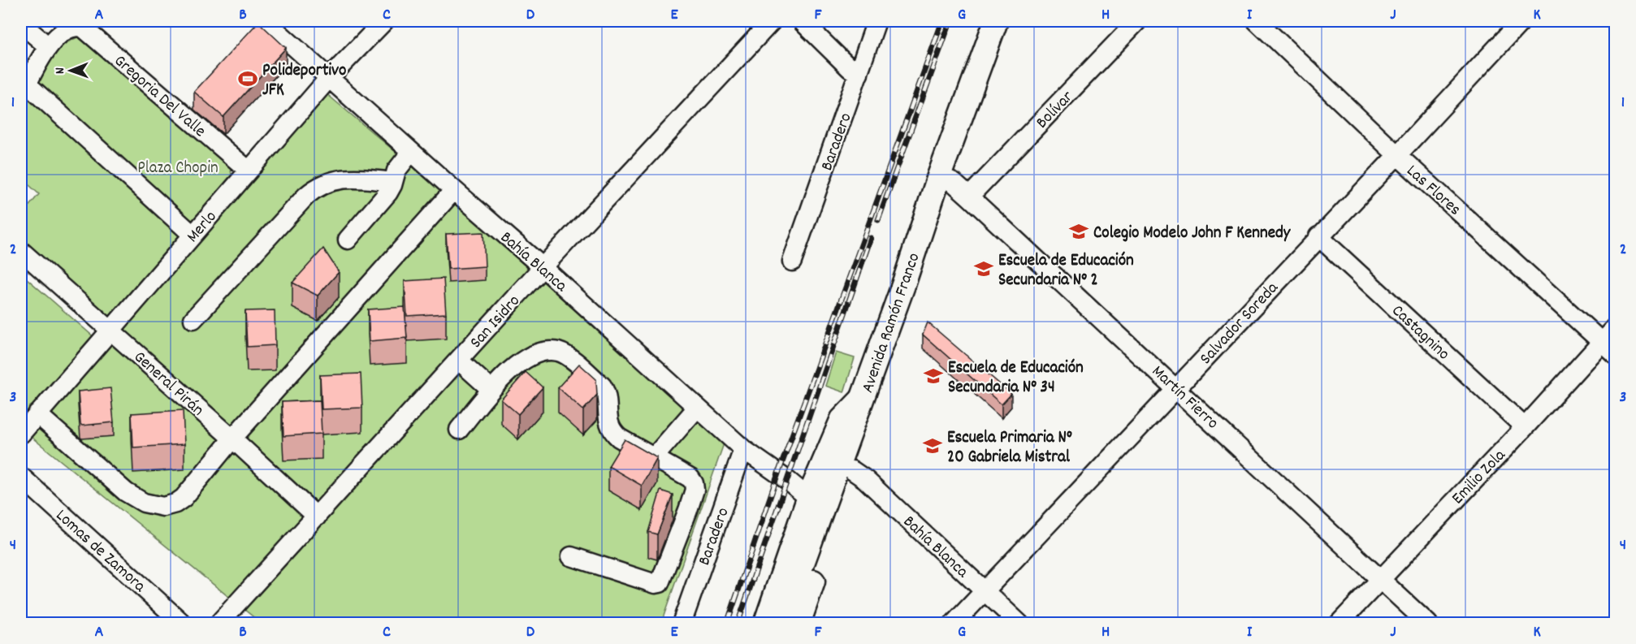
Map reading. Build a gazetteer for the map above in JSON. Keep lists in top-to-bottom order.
{
  "streets": {
    "main road": ["Avenida Ramón Franco"],
    "street": [
      "Gregoria Del Valle",
      "Bolívar",
      "Baradero",
      "Las Flores",
      "Merlo",
      "Bahía Blanca",
      "San Isidro",
      "Salvador Soreda",
      "Castagnino",
      "General Pirán",
      "Martín Fierro",
      "Emilio Zola",
      "Lomas de Zamora"
    ]
  },
  "crossings": [
    ["Gregoria Del Valle", "Merlo"],
    ["Bolívar", "Avenida Ramón Franco"],
    ["Bolívar", "Martín Fierro"],
    ["Baradero", "Bahía Blanca"],
    ["Las Flores", "Salvador Soreda"],
    ["Las Flores", "Emilio Zola"],
    ["Merlo", "Bahía Blanca"],
    ["Merlo", "General Pirán"],
    ["Bahía Blanca", "San Isidro"],
    ["Bahía Blanca", "Avenida Ramón Franco"],
    ["Bahía Blanca", "Salvador Soreda"],
    ["San Isidro", "General Pirán"],
    ["Avenida Ramón Franco", "Martín Fierro"],
    ["Salvador Soreda", "Castagnino"],
    ["Salvador Soreda", "Martín Fierro"],
    ["Castagnino", "Emilio Zola"],
    ["Martín Fierro", "Emilio Zola"]
  ],
  "parks": ["Plaza Chopin"],
  "places": {
    "sports": ["Polideportivo JFK"],
    "school or university": [
      "Colegio Modelo John F Kennedy",
      "Escuela de Educación Secundaria N° 2",
      "Escuela de Educación Secundaria N° 34",
      "Escuela Primaria N° 20 Gabriela Mistral"
    ]
  },
  "north": "left",
  "grid": {
    "columns": [
      "A",
      "B",
      "C",
      "D",
      "E",
      "F",
      "G",
      "H",
      "I",
      "J",
      "K"
    ],
    "rows": [
      "1",
      "2",
      "3",
      "4"
    ]
  }
}
